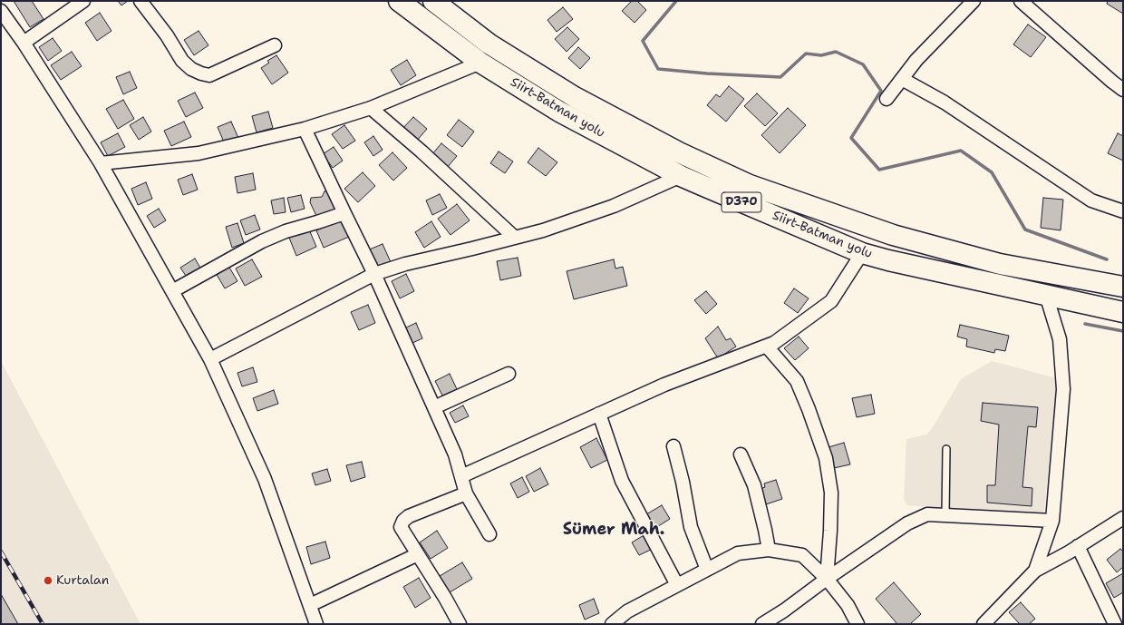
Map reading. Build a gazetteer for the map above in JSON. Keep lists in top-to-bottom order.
{
  "streets": {
    "highway": ["Siirt-Batman yolu", "D370"]
  },
  "districts": ["Sümer Mah."],
  "places": ["Kurtalan"]
}
